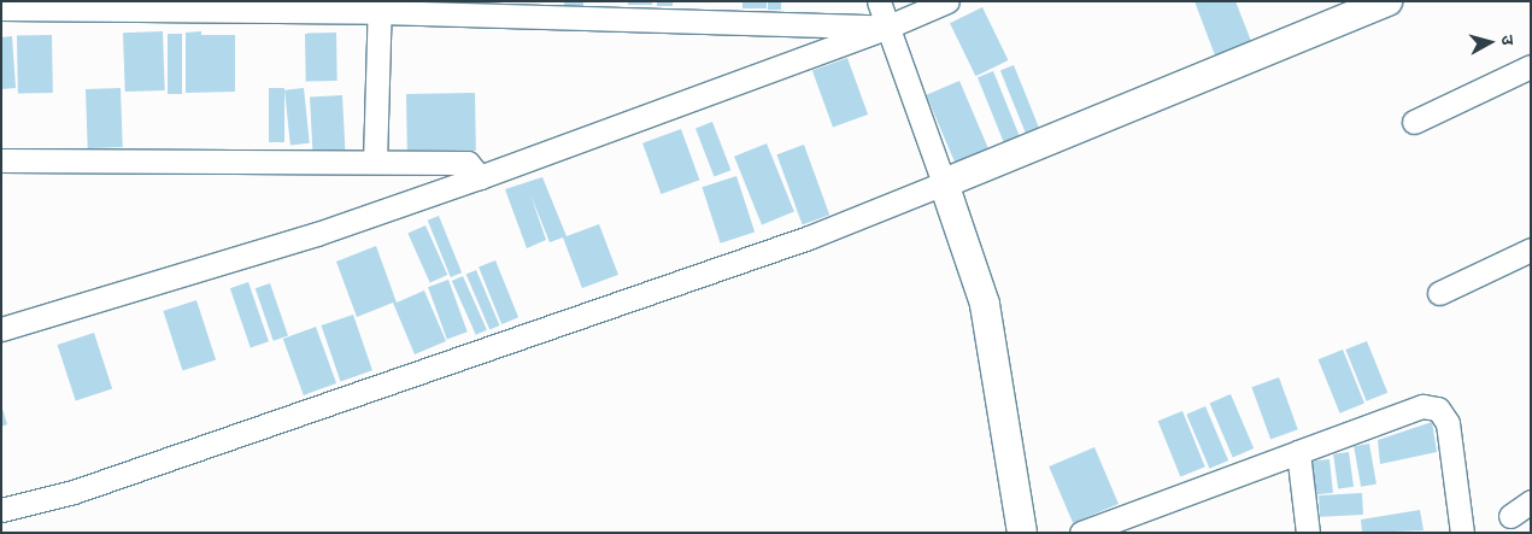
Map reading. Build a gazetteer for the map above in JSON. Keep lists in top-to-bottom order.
{
  "north": "right"
}
